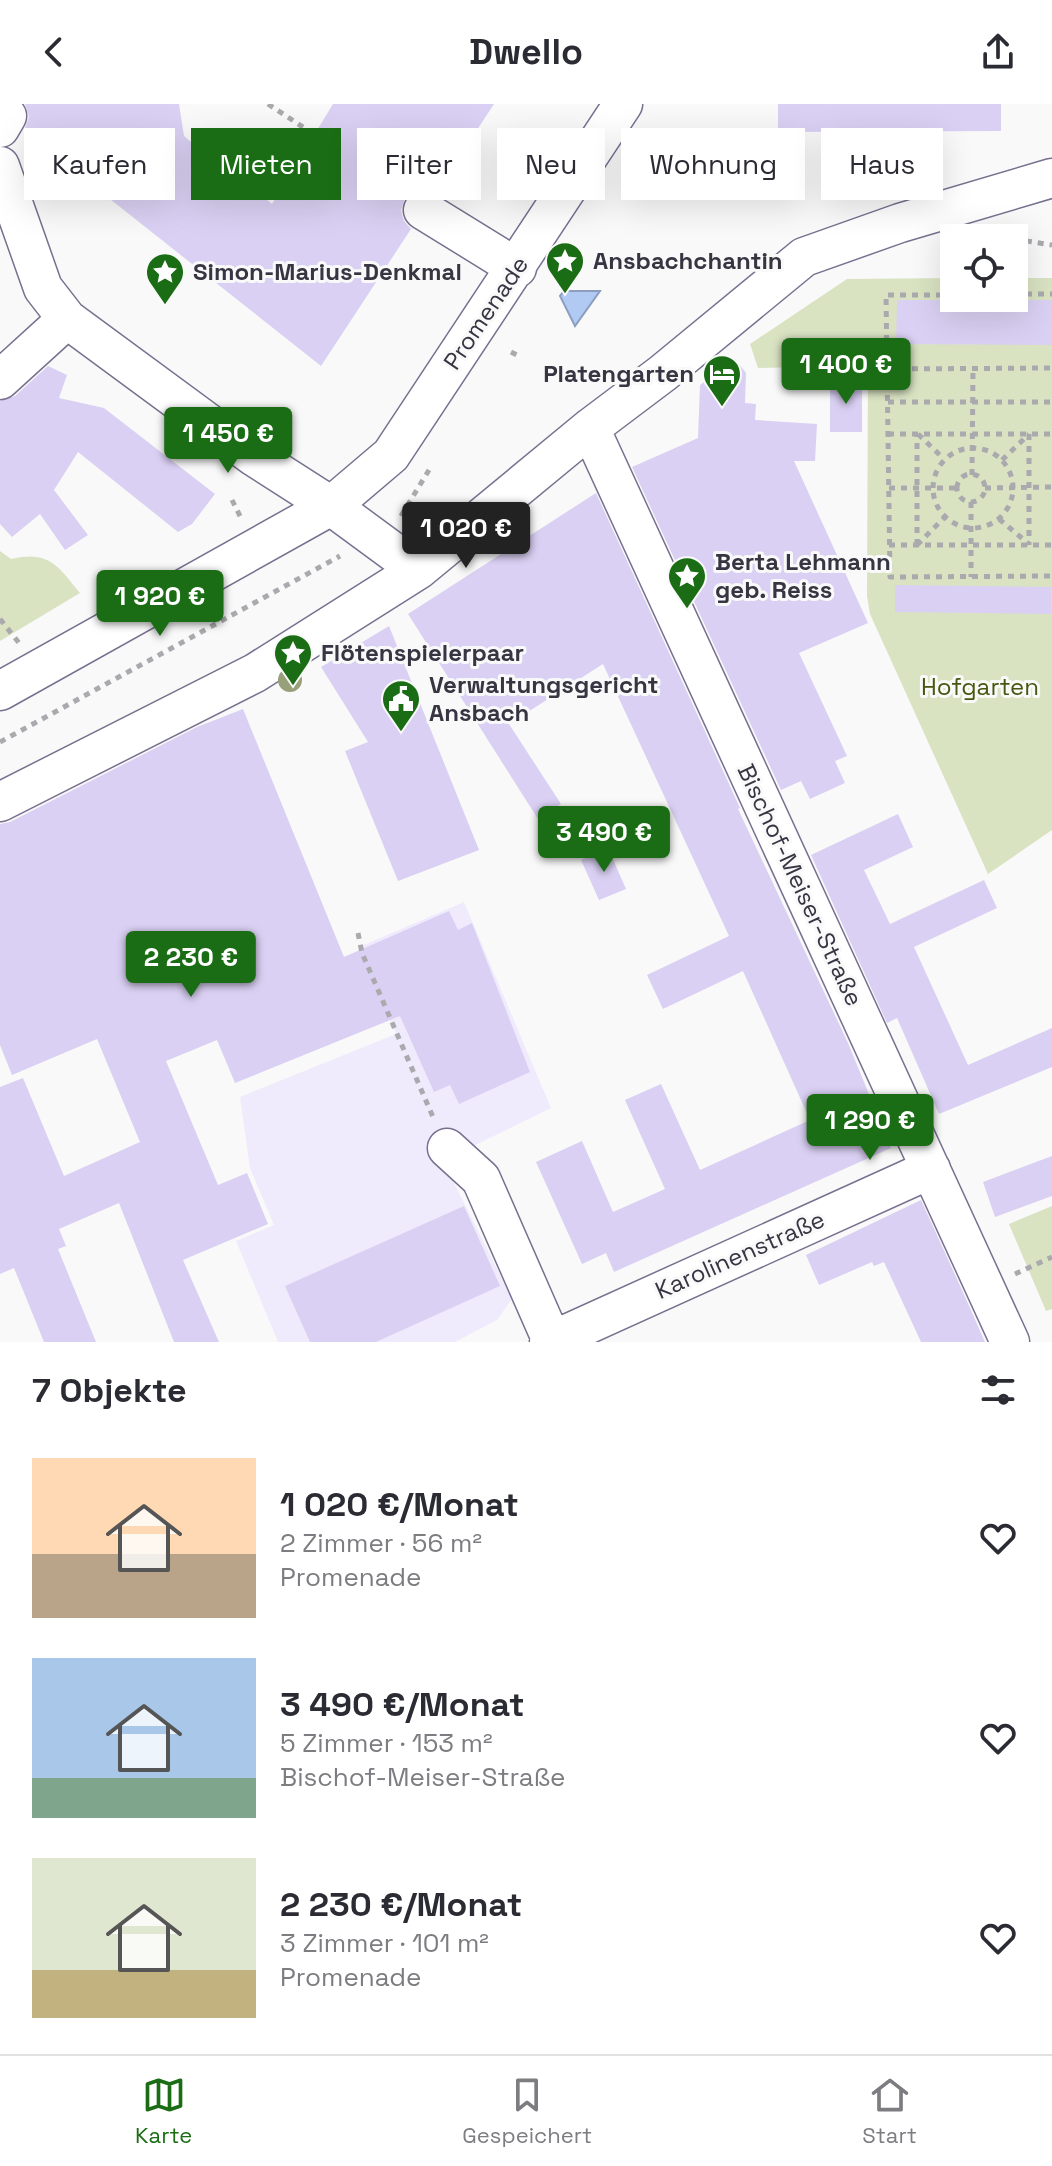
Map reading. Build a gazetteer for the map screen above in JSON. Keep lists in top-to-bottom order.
{
  "streets": {
    "street": ["Promenade", "Bischof-Meiser-Straße", "Karolinenstraße"]
  },
  "crossings": [
    ["Bischof-Meiser-Straße", "Karolinenstraße"]
  ],
  "parks": ["Hofgarten"],
  "places": {
    "place": [
      "Ansbachchantin",
      "Simon-Marius-Denkmal",
      "Berta Lehmann geb. Reiss",
      "Flötenspielerpaar"
    ],
    "hotel": ["Platengarten"],
    "public building": ["Verwaltungsgericht Ansbach"]
  },
  "page": {
    "header": "Dwello",
    "chip": [
      "Kaufen",
      "Mieten",
      "Filter",
      "Neu",
      "Wohnung",
      "Haus"
    ],
    "price": [
      "1 400 €",
      "1 450 €",
      "1 020 €",
      "1 920 €",
      "3 490 €",
      "2 230 €",
      "1 290 €"
    ],
    "heading": "7 Objekte",
    "list": [
      {
        "name": "1 020 €/Monat",
        "note": "2 Zimmer · 56 m² · Promenade"
      },
      {
        "name": "3 490 €/Monat",
        "note": "5 Zimmer · 153 m² · Bischof-Meiser-Straße"
      },
      {
        "name": "2 230 €/Monat",
        "note": "3 Zimmer · 101 m² · Promenade"
      }
    ],
    "tabs": ["Karte", "Gespeichert", "Start"]
  }
}
